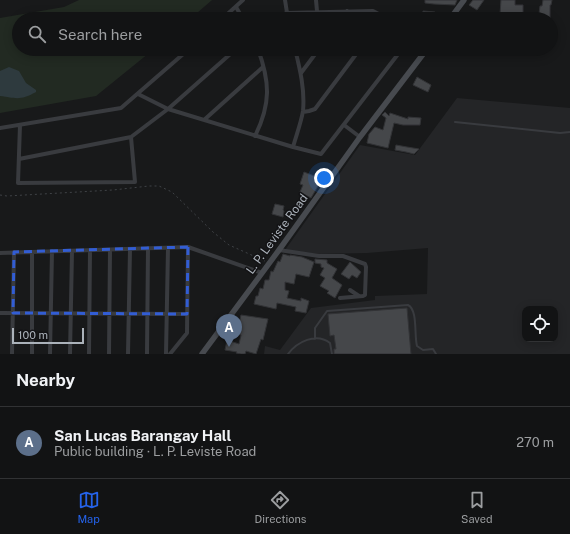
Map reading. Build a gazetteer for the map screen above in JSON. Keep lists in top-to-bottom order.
{
  "streets": {
    "main road": ["L. P. Leviste Road"]
  },
  "scale_bar": "100 m",
  "page": {
    "search": "Search here",
    "pins": "A",
    "scale": "100 m",
    "heading": "Nearby",
    "list": [
      {
        "mark": "A",
        "name": "San Lucas Barangay Hall",
        "note": "Public building · L. P. Leviste Road",
        "value": "270 m"
      }
    ],
    "nav": ["Map", "Directions", "Saved"]
  }
}
